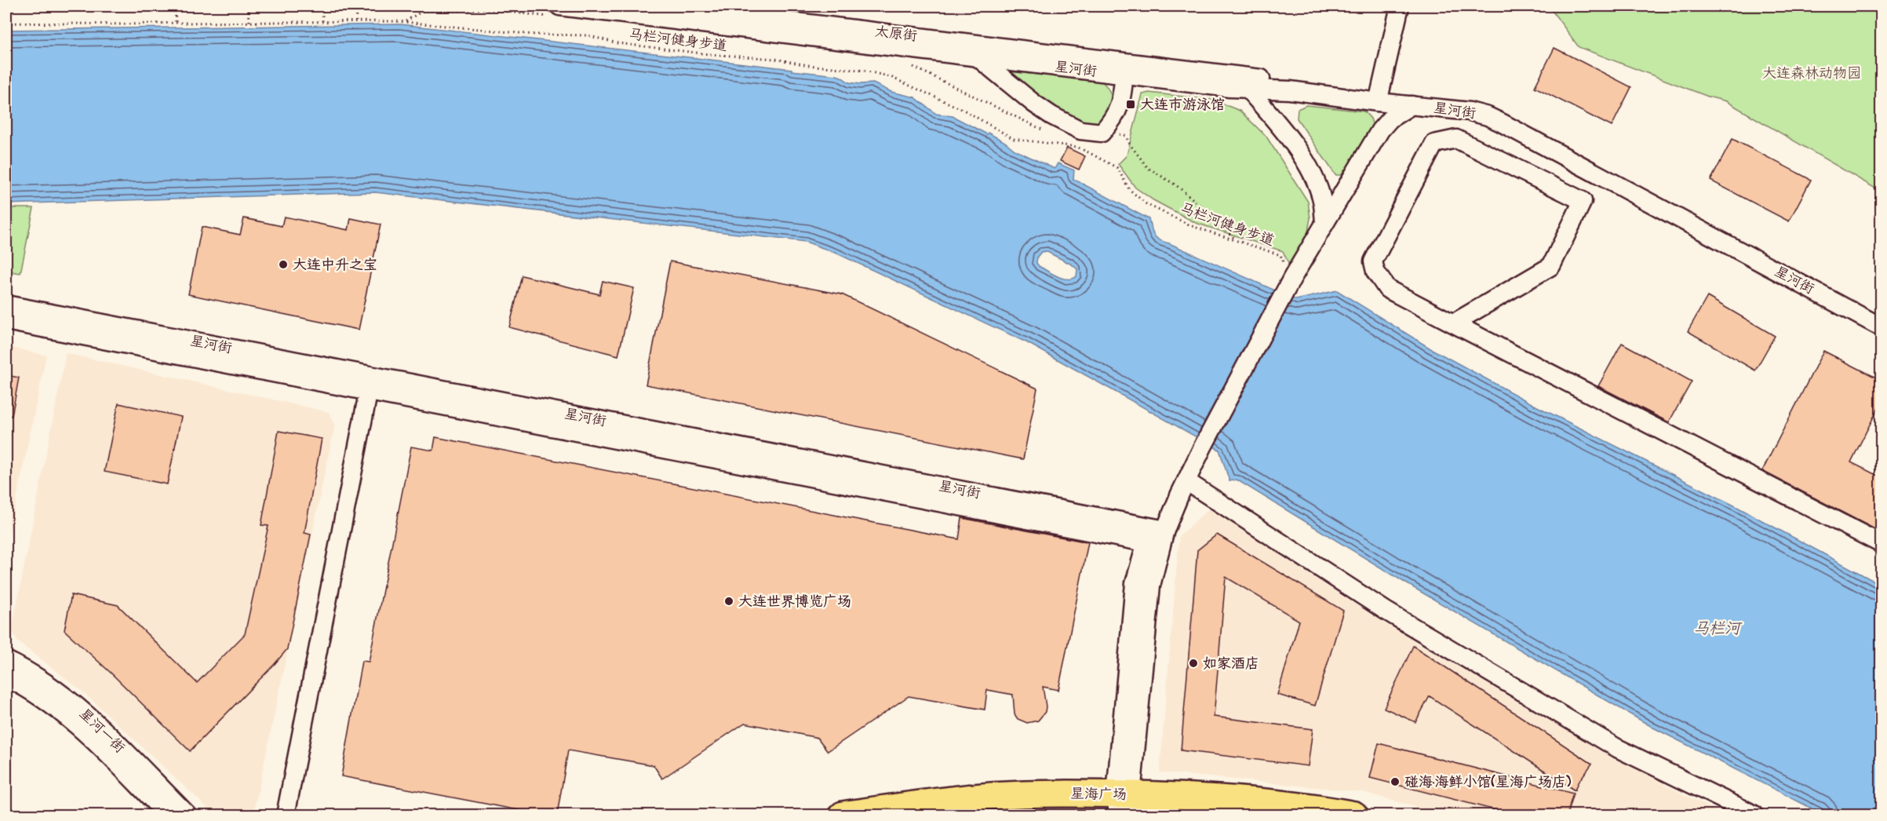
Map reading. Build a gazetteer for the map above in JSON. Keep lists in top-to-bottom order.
{
  "streets": {
    "highway": ["星海广场"],
    "street": ["太原街", "星河街", "星河一街"],
    "path": ["马栏河健身步道"]
  },
  "crossings": [
    ["太原街", "星河街"]
  ],
  "water": ["马栏河"],
  "parks": ["大连森林动物园"],
  "places": {
    "transit": ["大连市游泳馆"],
    "other": [
      "大连中升之宝",
      "大连世界博览广场",
      "如家酒店",
      "碰海·海鲜小馆(星海广场店)"
    ]
  }
}
